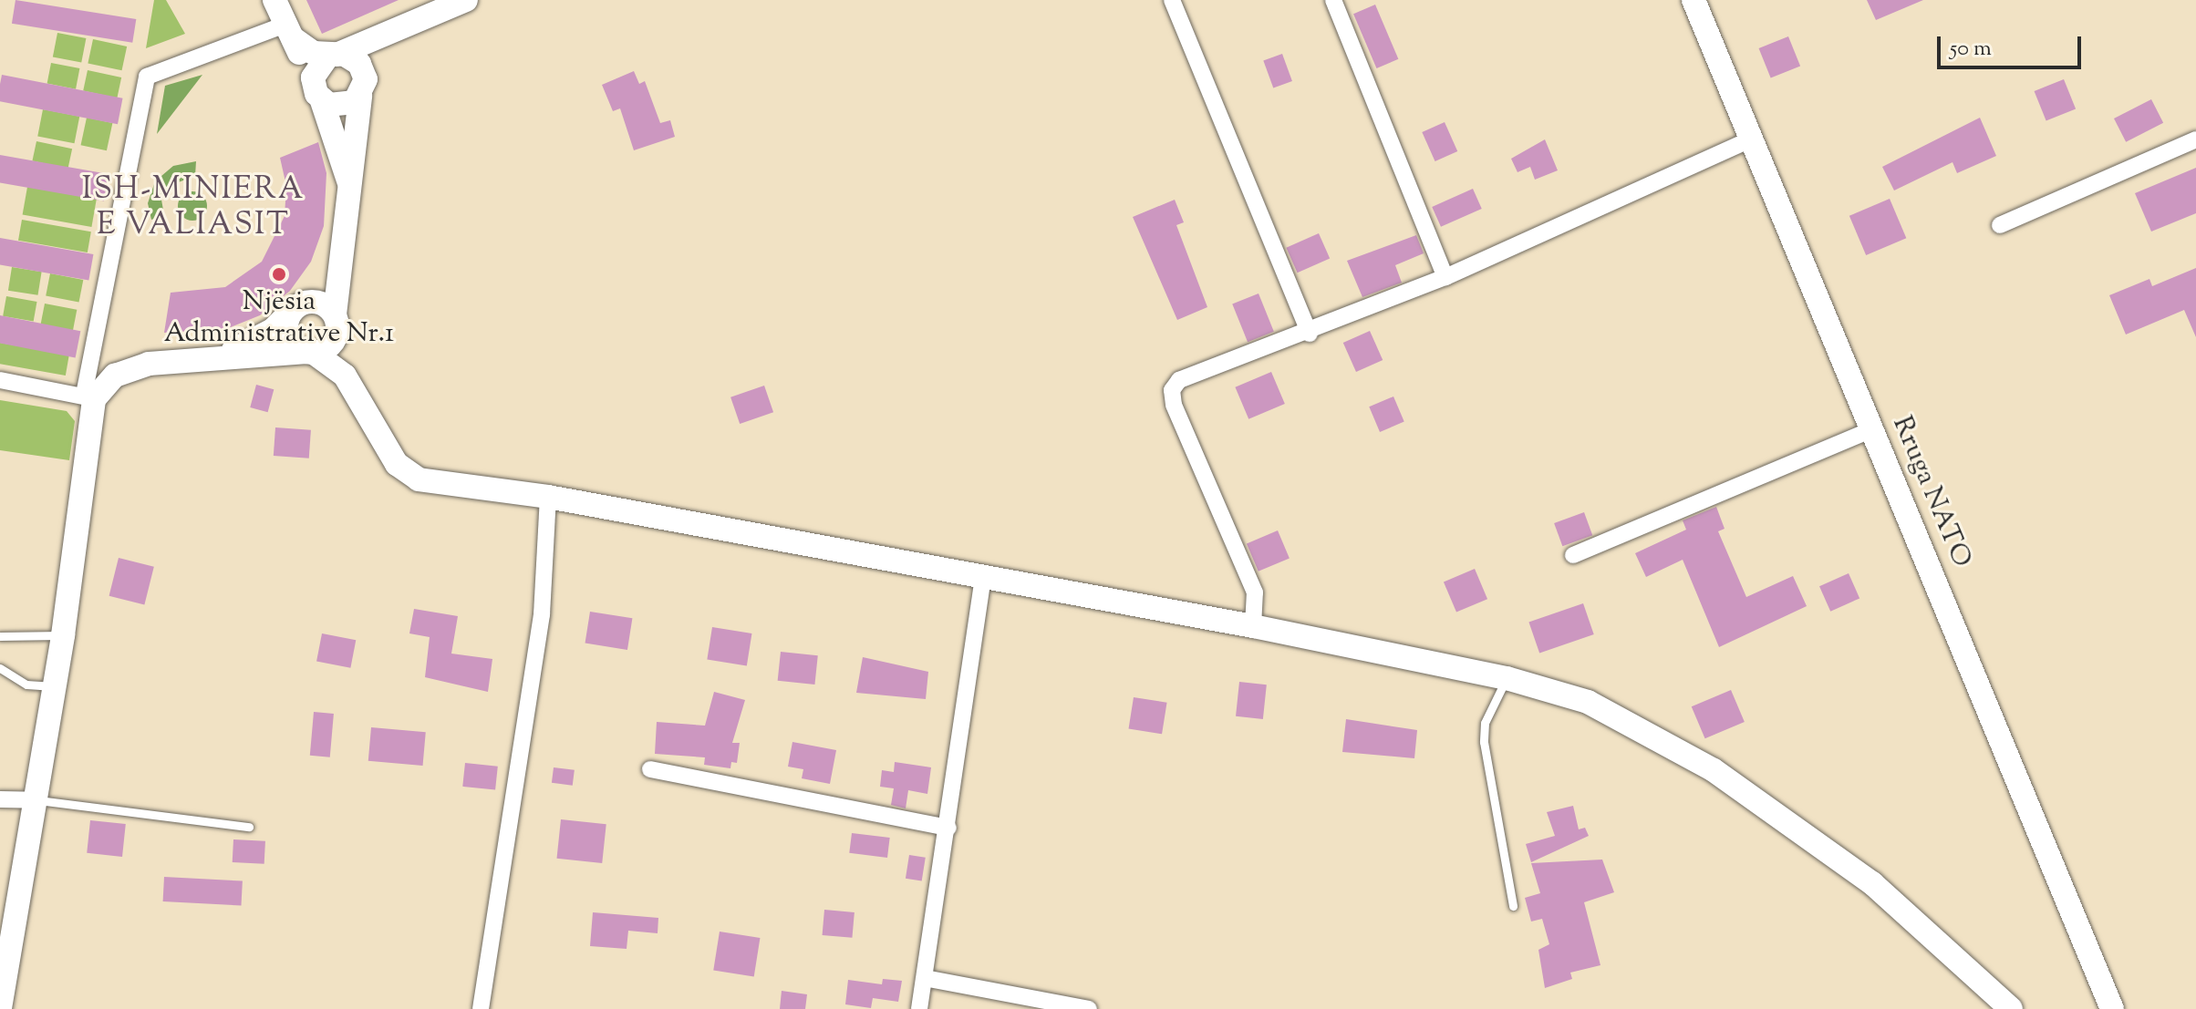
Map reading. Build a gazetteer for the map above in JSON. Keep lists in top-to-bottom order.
{
  "streets": {
    "street": ["Rruga NATO"]
  },
  "districts": ["ISH-MINIERA E VALIASIT"],
  "places": ["Njësia Administrative Nr.1"],
  "scale_bar": "50 m"
}
